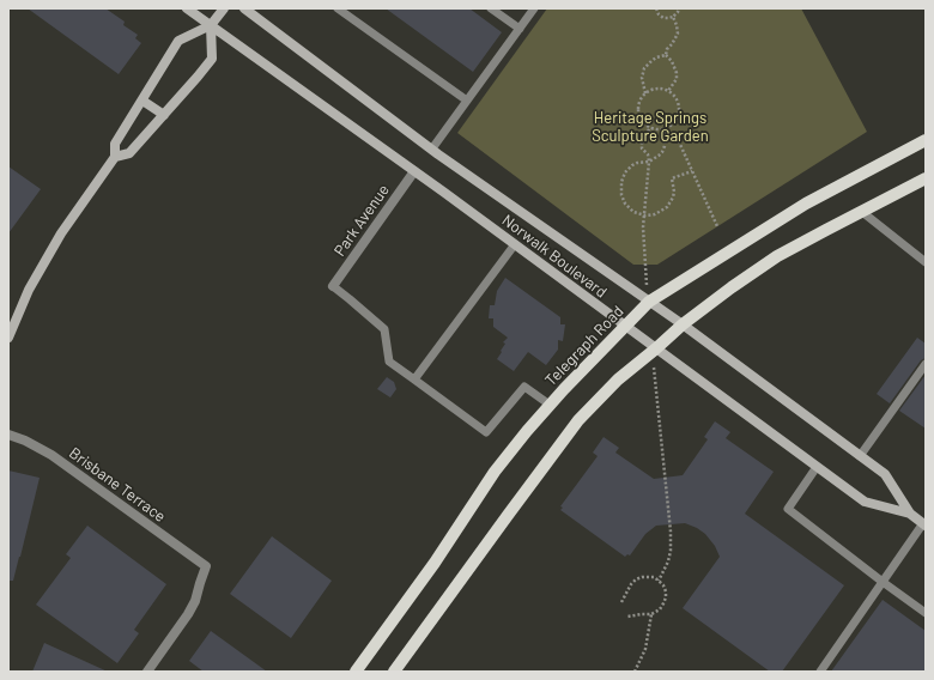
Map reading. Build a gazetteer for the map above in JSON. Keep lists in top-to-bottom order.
{
  "streets": {
    "main road": ["Norwalk Boulevard", "Telegraph Road"],
    "street": ["Park Avenue", "Brisbane Terrace"]
  },
  "crossings": [
    ["Park Avenue", "Norwalk Boulevard"],
    ["Norwalk Boulevard", "Telegraph Road"]
  ],
  "parks": ["Heritage Springs Sculpture Garden"]
}
